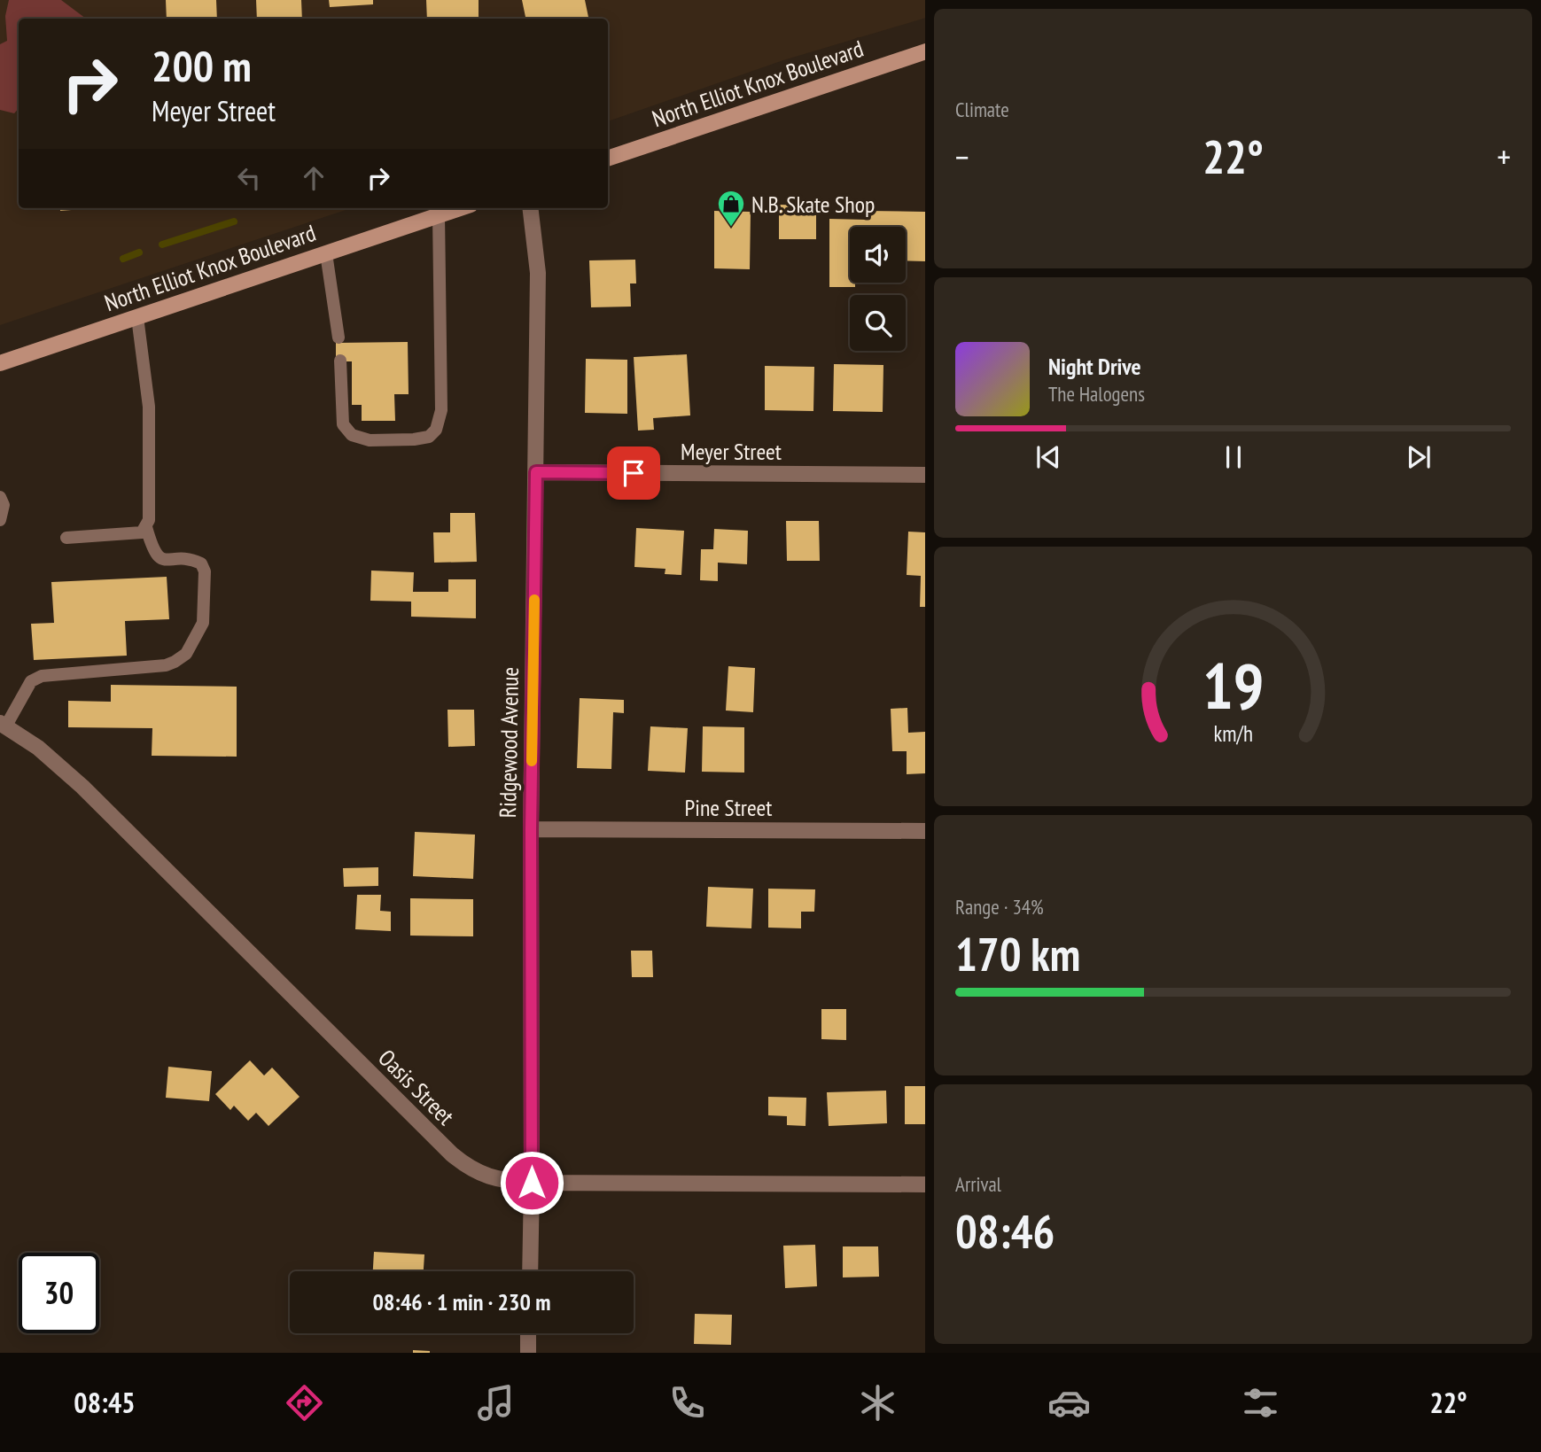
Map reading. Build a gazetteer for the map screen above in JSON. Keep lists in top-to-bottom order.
{
  "streets": {
    "main road": ["North Elliot Knox Boulevard"],
    "street": [
      "Meyer Street",
      "Ridgewood Avenue",
      "Pine Street",
      "Oasis Street"
    ]
  },
  "crossings": [
    ["Meyer Street", "Ridgewood Avenue"],
    ["Ridgewood Avenue", "Pine Street"],
    ["Ridgewood Avenue", "Oasis Street"]
  ],
  "places": {
    "shop": ["N.B. Skate Shop"]
  },
  "page": {
    "tile": [
      "Climate",
      ["Range · 34%", "170 km"],
      ["Arrival", "08:46"]
    ],
    "turn": ["200 m", "Meyer Street"],
    "heat": ["−", "22°", "+"],
    "song": ["Night Drive", "The Halogens"],
    "limit": "30",
    "trip": "08:46 · 1 min · 230 m",
    "tabs": ["08:45", "22°"],
    "gauge": ["19", "km/h"]
  }
}
